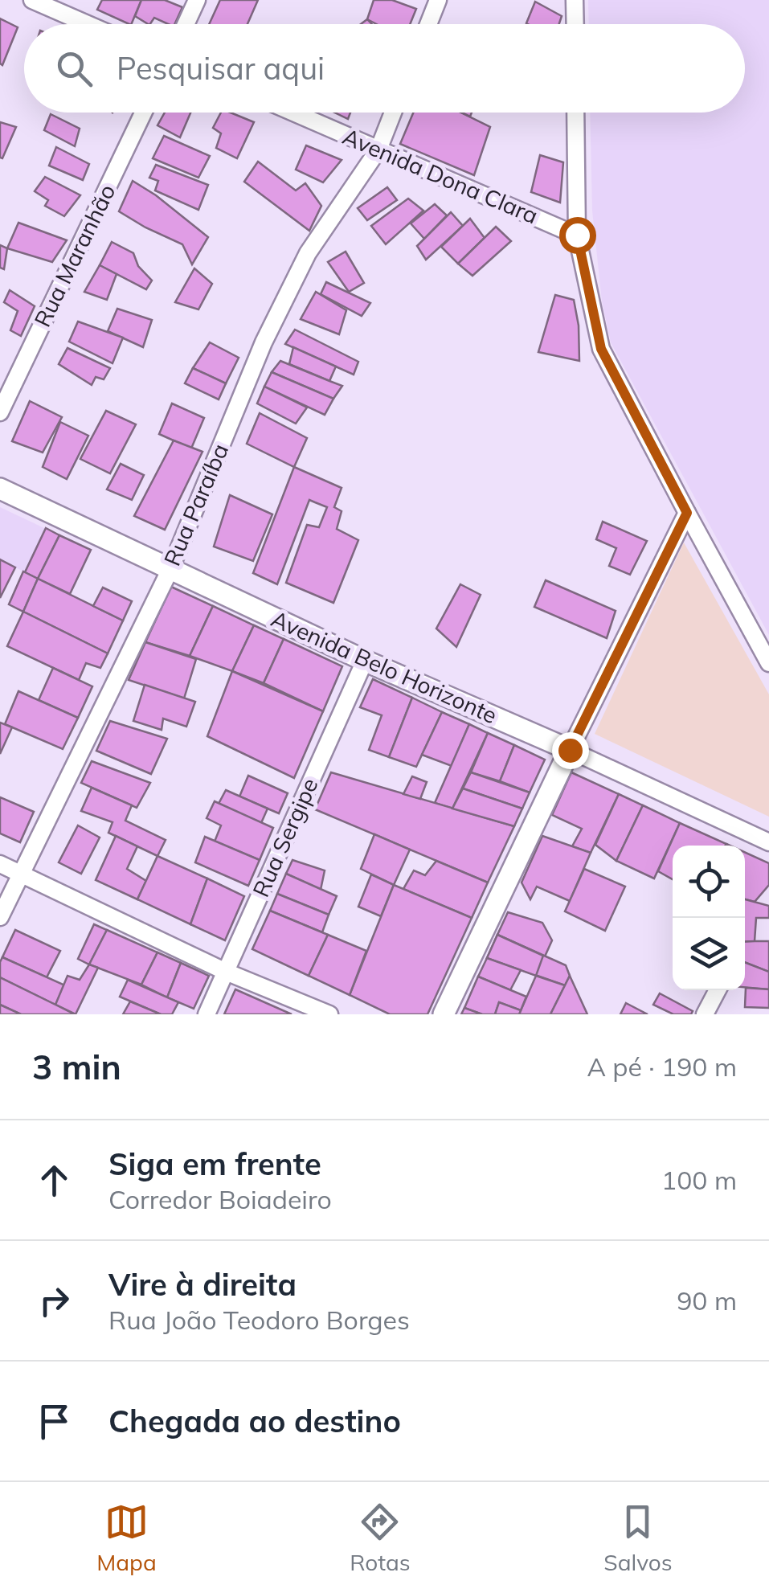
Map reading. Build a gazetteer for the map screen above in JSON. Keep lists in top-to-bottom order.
{
  "streets": {
    "street": [
      "Avenida Dona Clara",
      "Rua Maranhão",
      "Rua Paraíba",
      "Avenida Belo Horizonte",
      "Rua Sergipe"
    ]
  },
  "crossings": [
    ["Avenida Dona Clara", "Rua Paraíba"],
    ["Rua Paraíba", "Avenida Belo Horizonte"],
    ["Avenida Belo Horizonte", "Rua Sergipe"]
  ],
  "page": {
    "search": "Pesquisar aqui",
    "heading": ["3 min", "A pé · 190 m"],
    "list": [
      ["Siga em frente", "Corredor Boiadeiro", "100 m"],
      ["Vire à direita", "Rua João Teodoro Borges", "90 m"],
      "Chegada ao destino"
    ],
    "nav": ["Mapa", "Rotas", "Salvos"]
  }
}
